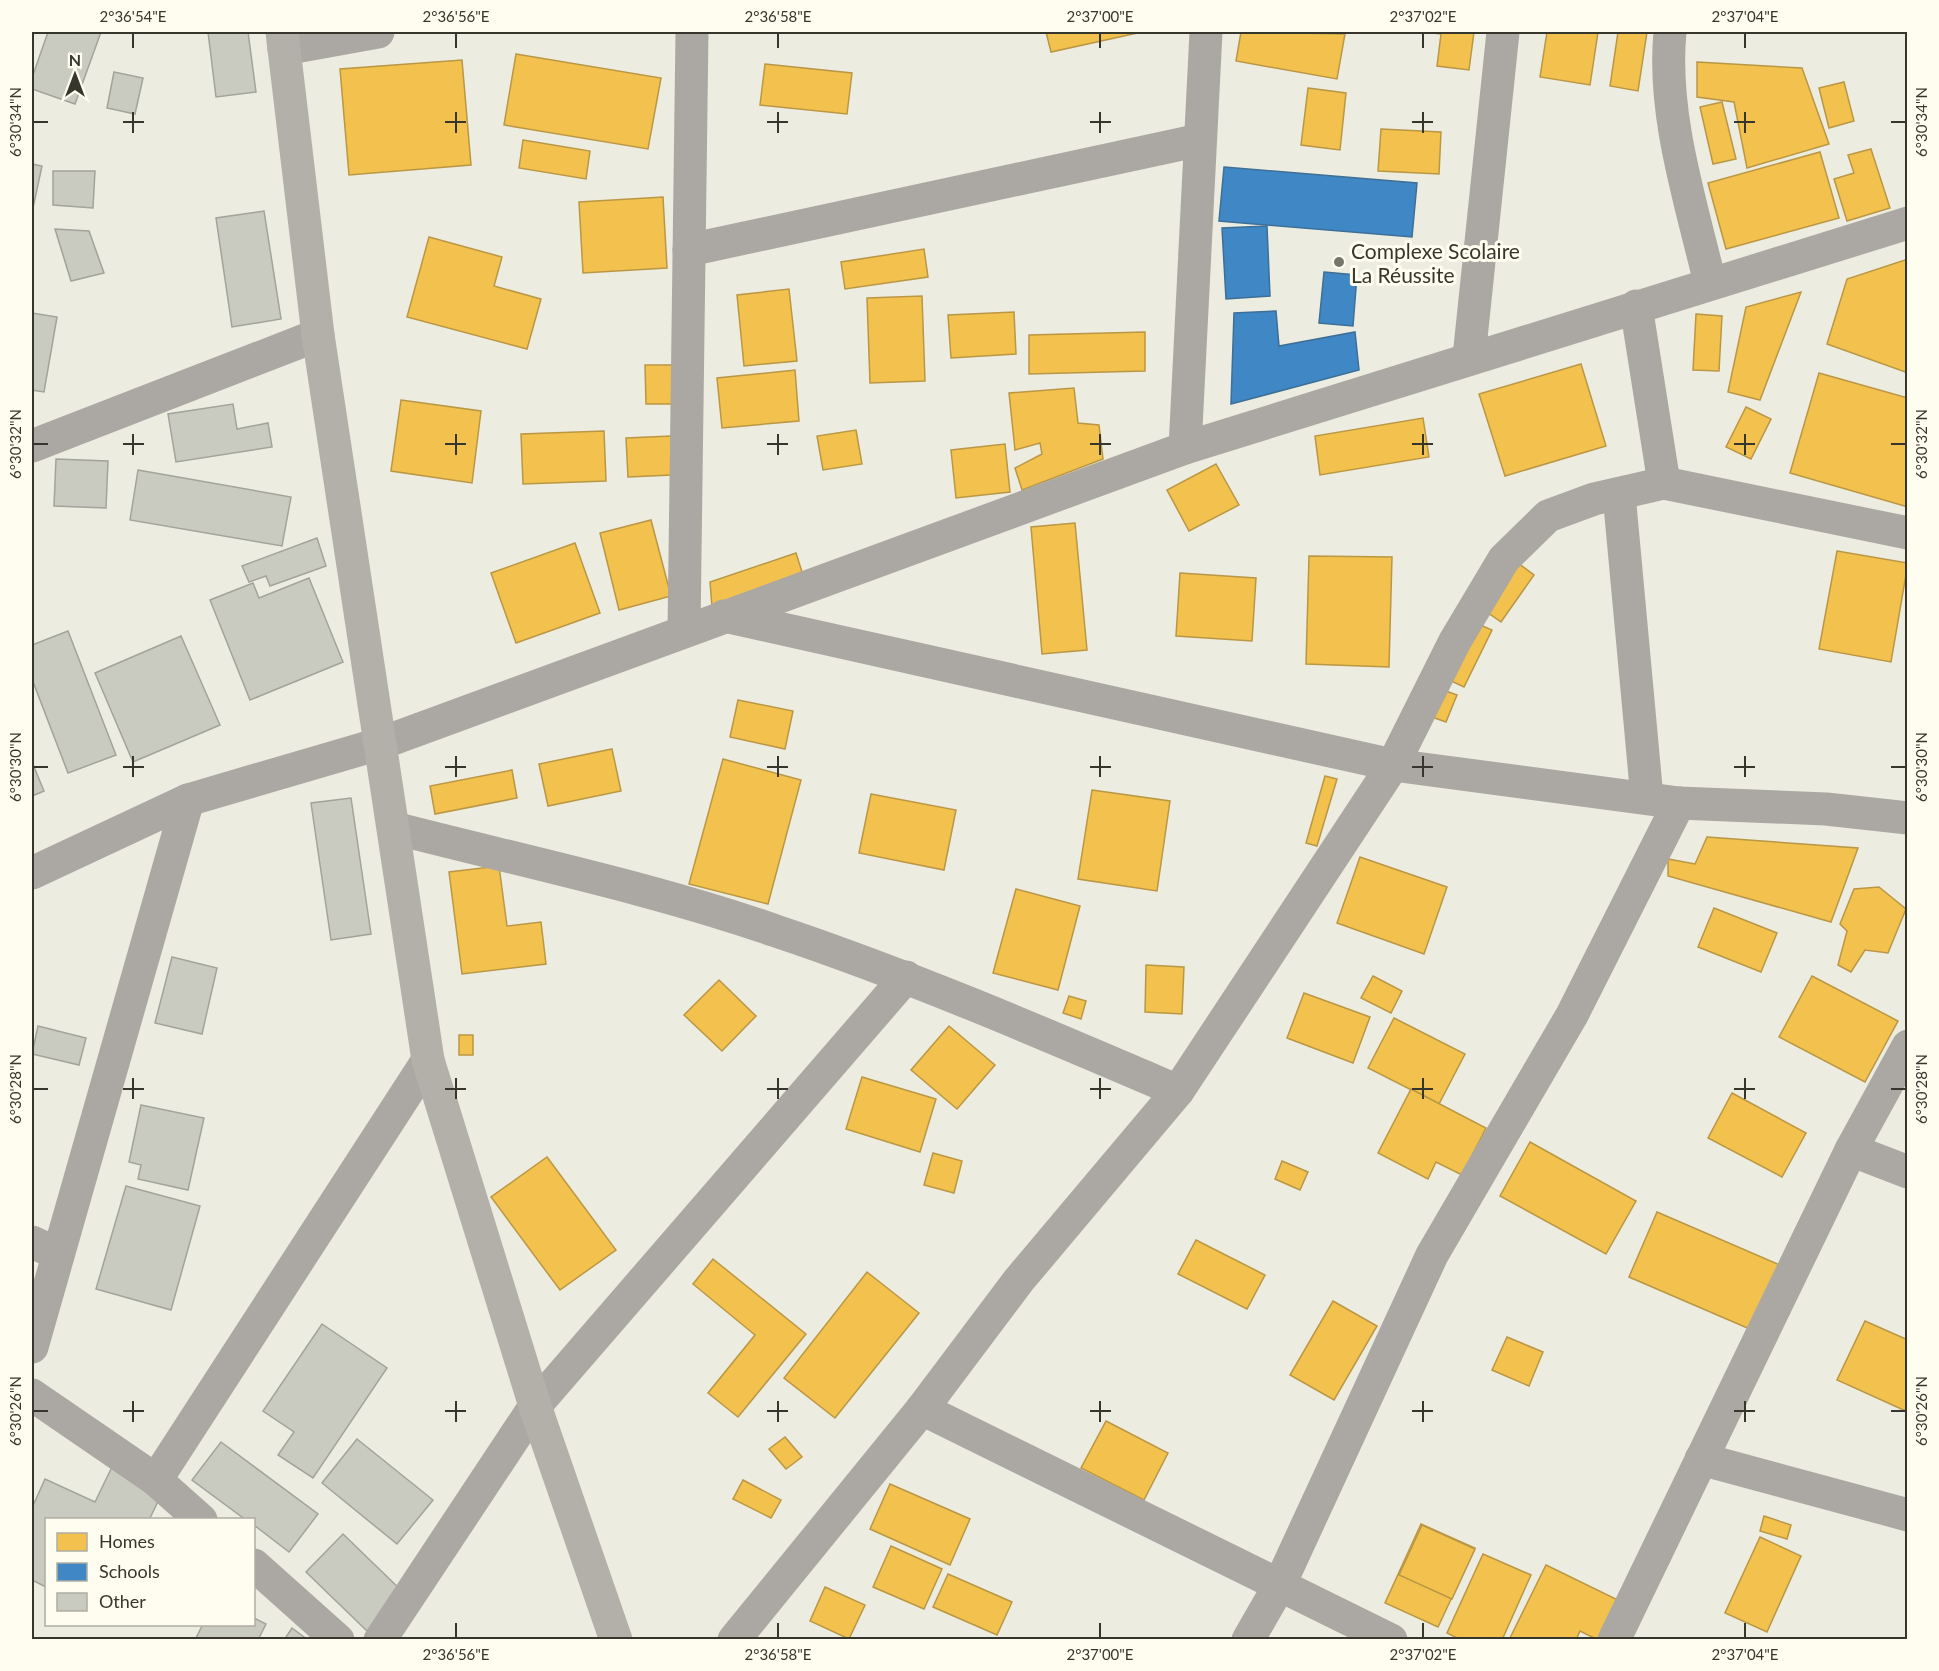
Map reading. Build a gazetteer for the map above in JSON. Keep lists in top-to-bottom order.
{
  "places": ["Complexe Scolaire La Réussite"],
  "legend": ["Homes", "Schools", "Other"],
  "north": "top",
  "coordinates": [
    "2°36'54\"E",
    "2°36'56\"E",
    "2°36'58\"E",
    "2°37'00\"E",
    "2°37'02\"E",
    "2°37'04\"E",
    "6°30'34\"N",
    "6°30'32\"N",
    "6°30'30\"N",
    "6°30'28\"N",
    "6°30'26\"N"
  ]
}
